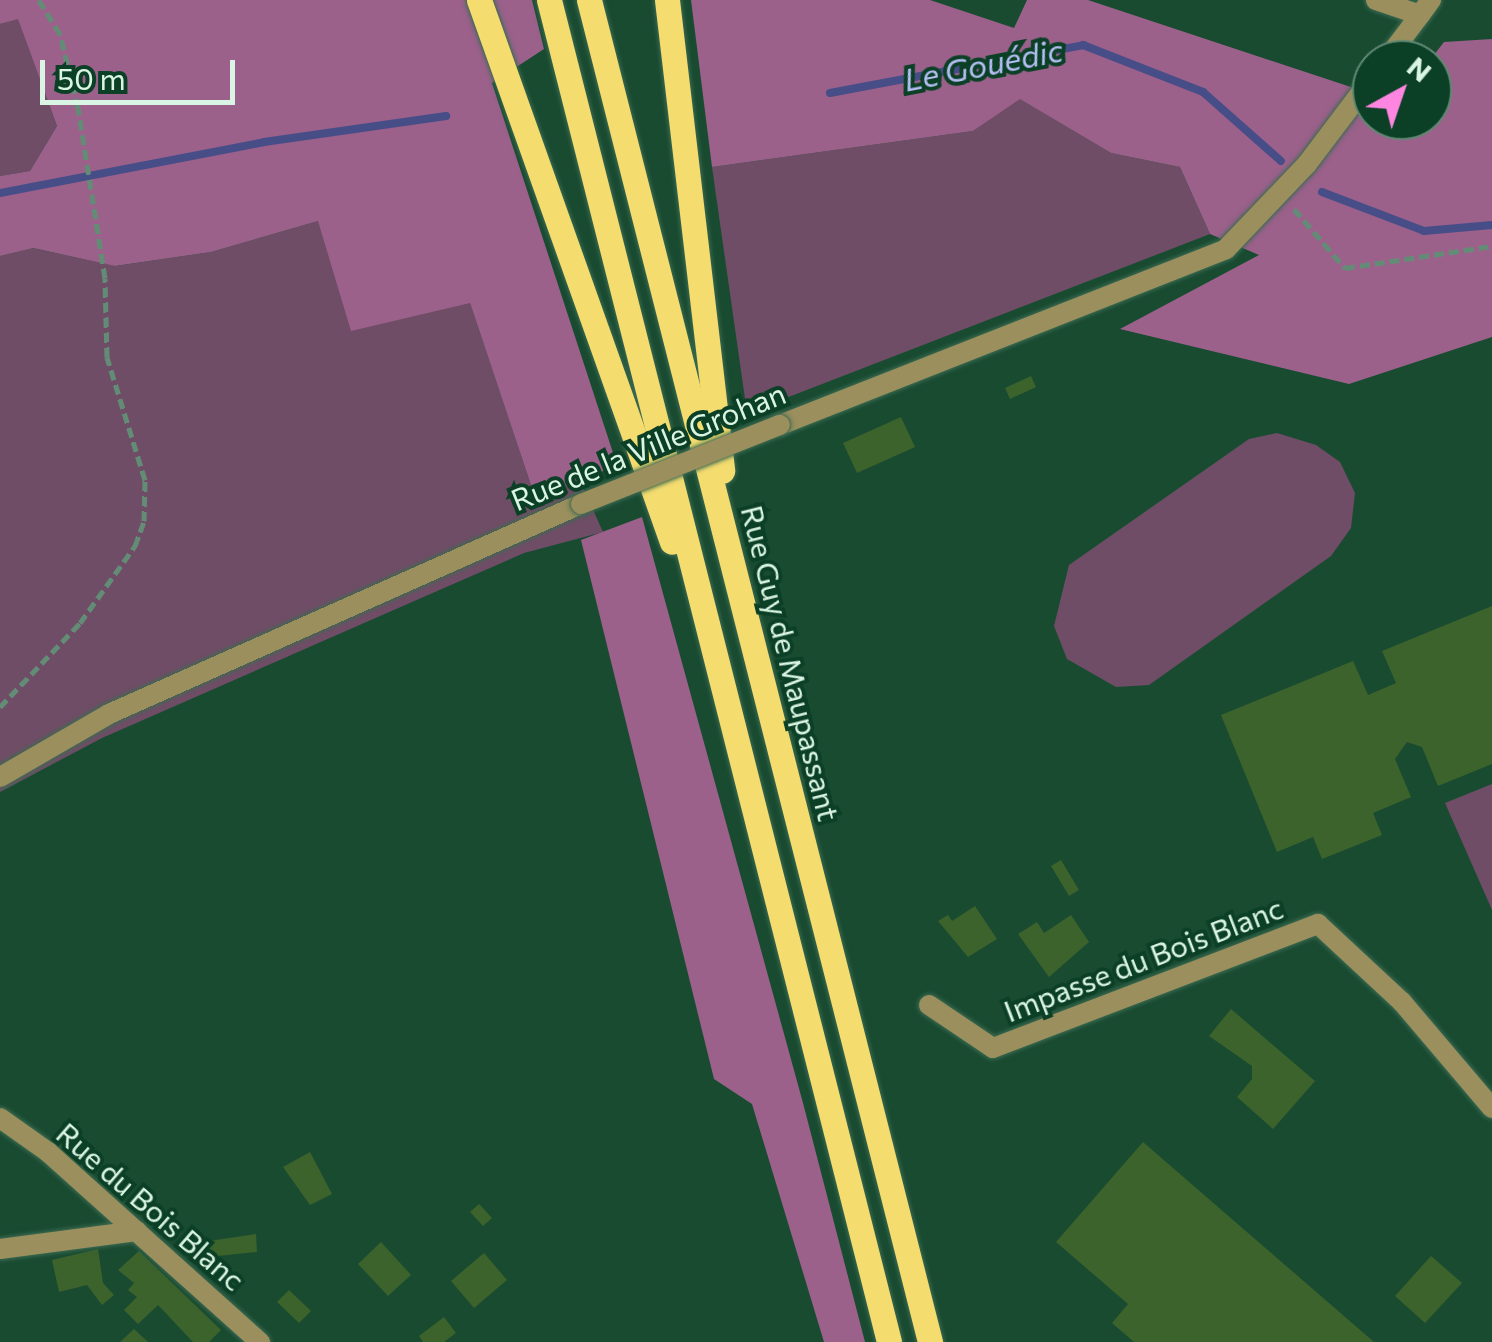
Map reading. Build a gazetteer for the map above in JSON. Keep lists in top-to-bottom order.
{
  "streets": {
    "main road": ["Rue Guy de Maupassant"],
    "street": ["Rue de la Ville Grohan", "Impasse du Bois Blanc", "Rue du Bois Blanc"]
  },
  "water": ["Le Gouédic"],
  "scale_bar": "50 m",
  "north": "top right"
}
